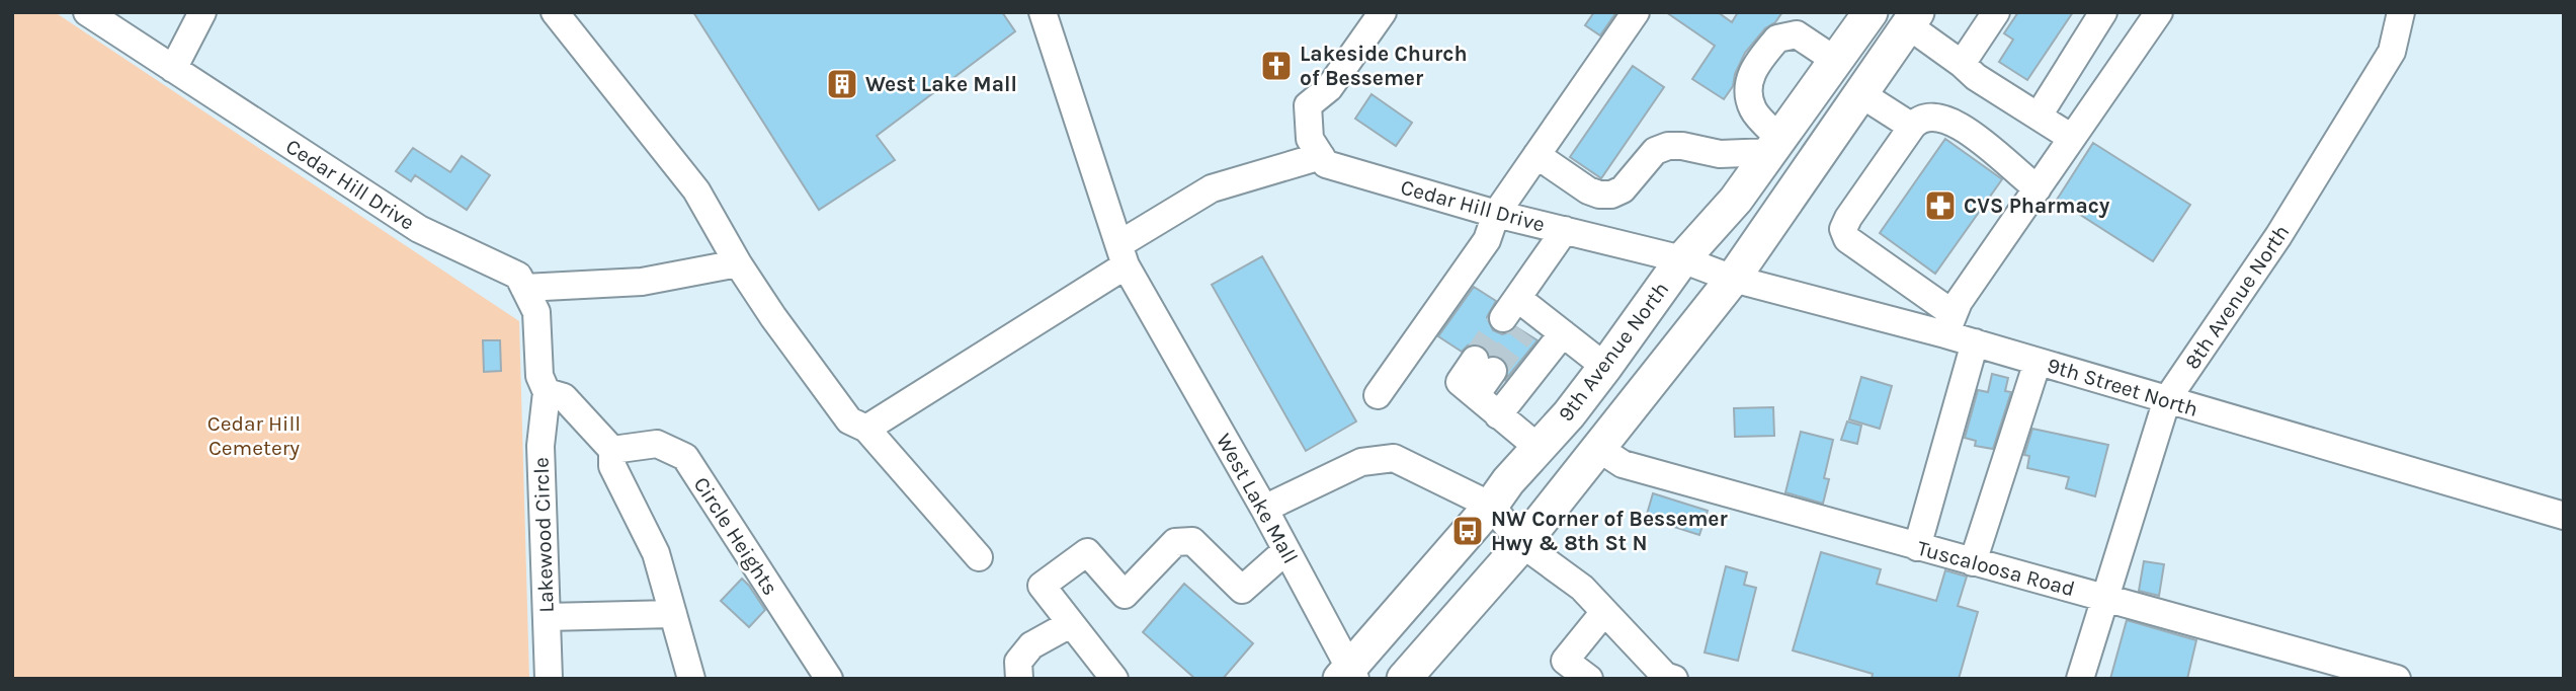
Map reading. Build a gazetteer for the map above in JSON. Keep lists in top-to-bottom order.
{
  "streets": {
    "main road": ["9th Avenue North"],
    "street": [
      "Cedar Hill Drive",
      "8th Avenue North",
      "9th Street North",
      "West Lake Mall",
      "Lakewood Circle",
      "Circle Heights",
      "Tuscaloosa Road"
    ]
  },
  "crossings": [
    ["Cedar Hill Drive", "9th Avenue North"],
    ["Cedar Hill Drive", "9th Street North"],
    ["Cedar Hill Drive", "Lakewood Circle"],
    ["8th Avenue North", "9th Street North"],
    ["8th Avenue North", "Tuscaloosa Road"],
    ["9th Avenue North", "9th Street North"],
    ["9th Avenue North", "West Lake Mall"]
  ],
  "parks": ["Cedar Hill Cemetery"],
  "places": {
    "church": ["Lakeside Church of Bessemer"],
    "building": ["West Lake Mall"],
    "pharmacy": ["CVS Pharmacy"],
    "bus stop": ["NW Corner of Bessemer Hwy & 8th St N"]
  }
}
